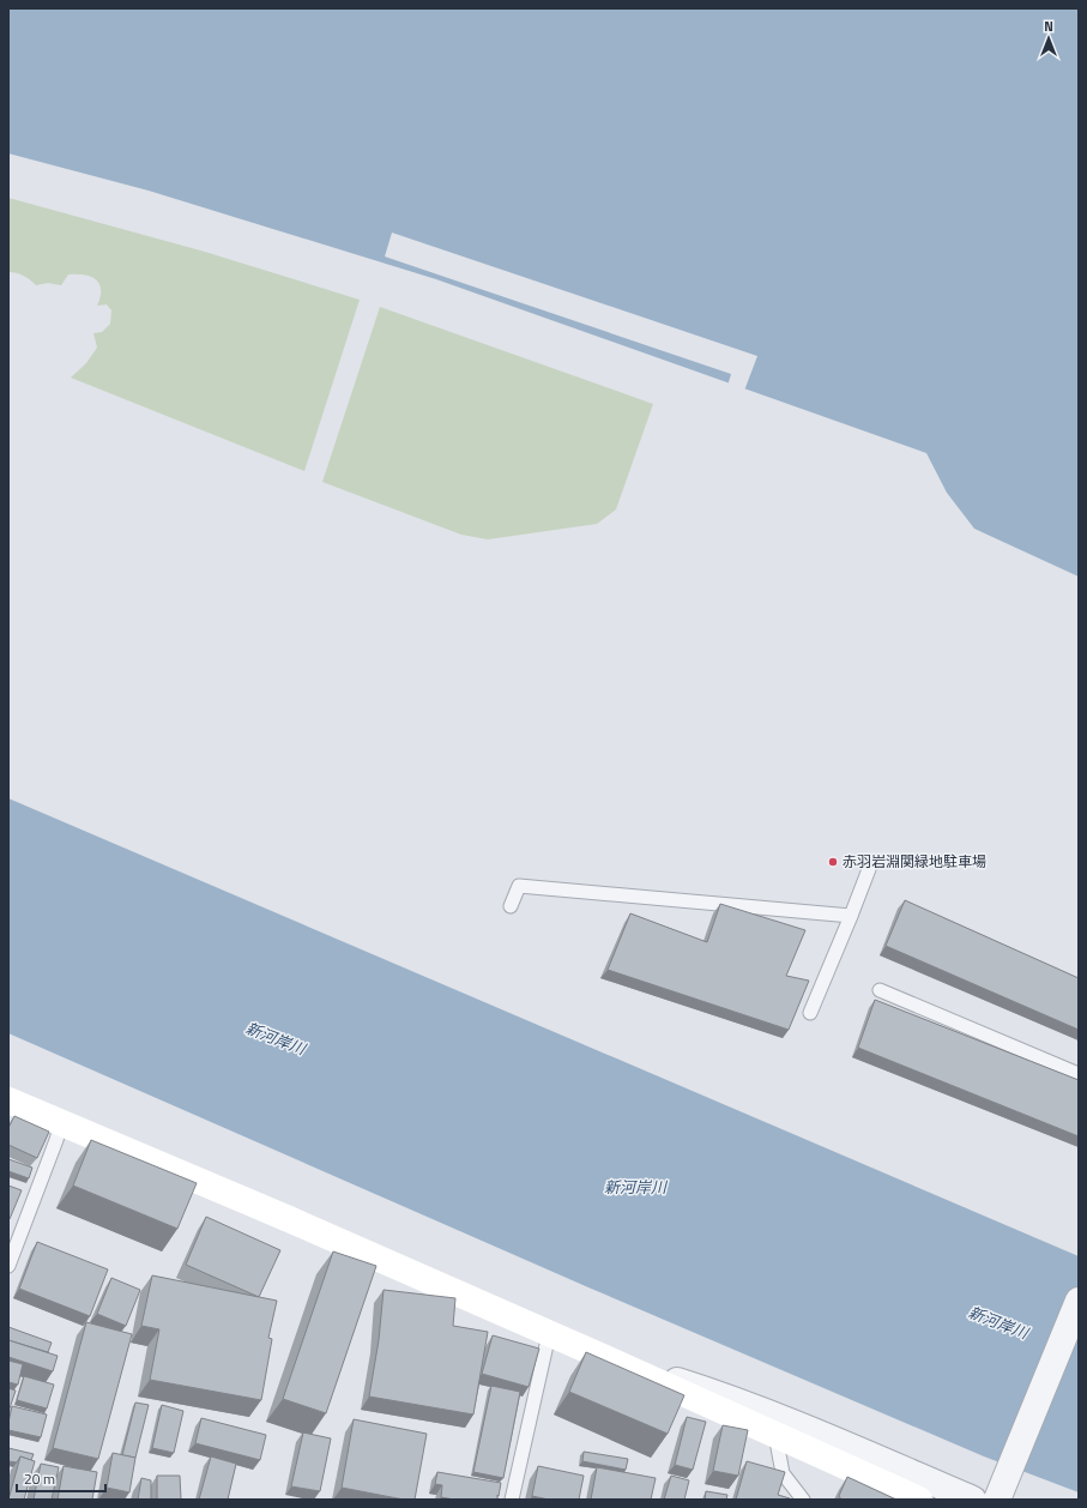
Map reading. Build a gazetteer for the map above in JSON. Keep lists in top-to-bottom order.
{
  "water": ["新河岸川"],
  "places": ["赤羽岩淵関緑地駐車場"],
  "scale_bar": "20 m",
  "north": "top"
}
